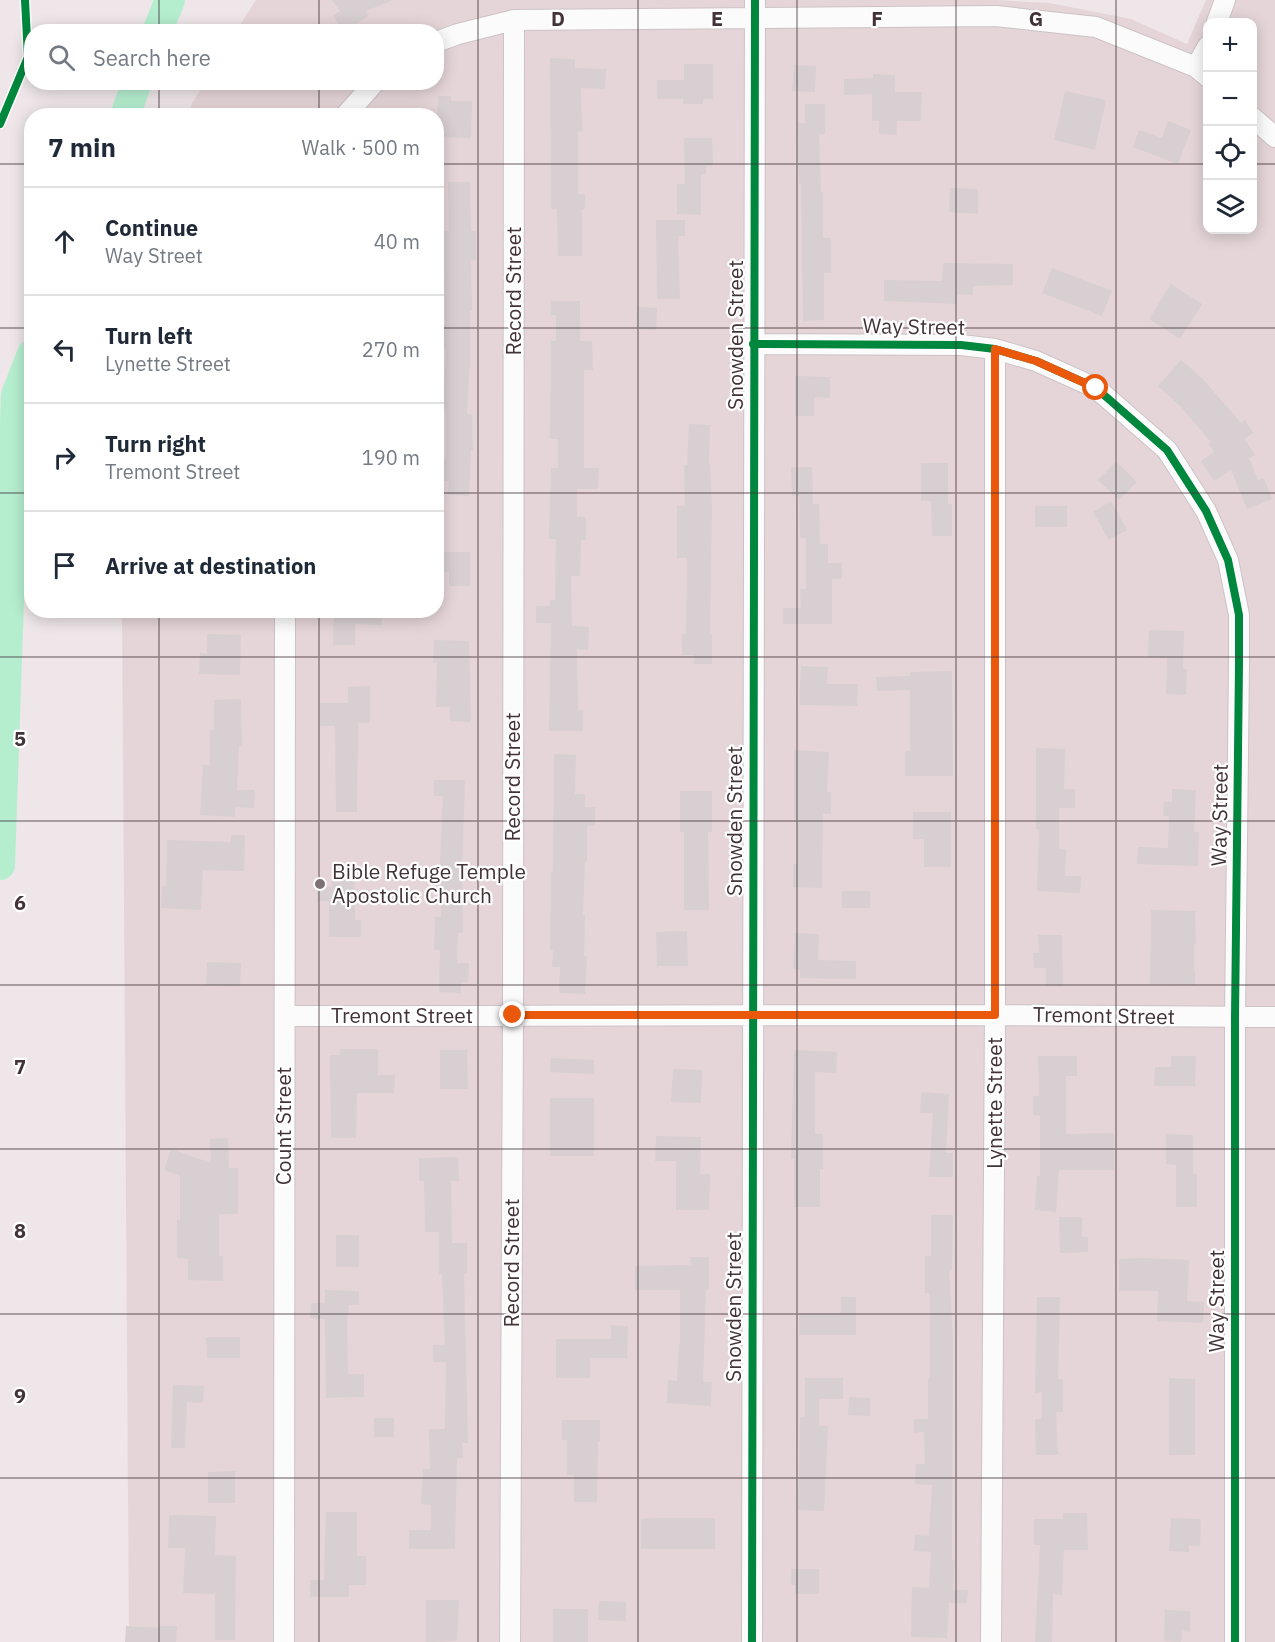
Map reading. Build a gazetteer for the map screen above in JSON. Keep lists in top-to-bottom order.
{
  "streets": {
    "street": [
      "Record Street",
      "Way Street",
      "Snowden Street",
      "Tremont Street",
      "Lynette Street",
      "Count Street"
    ]
  },
  "crossings": [
    ["Record Street", "Tremont Street"],
    ["Way Street", "Snowden Street"],
    ["Way Street", "Tremont Street"],
    ["Way Street", "Lynette Street"],
    ["Snowden Street", "Tremont Street"],
    ["Tremont Street", "Lynette Street"],
    ["Tremont Street", "Count Street"]
  ],
  "places": ["Bible Refuge Temple Apostolic Church"],
  "page": {
    "map_buttons": ["+", "−"],
    "search": "Search here",
    "heading": ["7 min", "Walk · 500 m"],
    "list": [
      ["Continue", "Way Street", "40 m"],
      ["Turn left", "Lynette Street", "270 m"],
      ["Turn right", "Tremont Street", "190 m"],
      "Arrive at destination"
    ]
  },
  "grid": {
    "columns": [
      "D",
      "E",
      "F",
      "G"
    ],
    "rows": [
      "5",
      "6",
      "7",
      "8",
      "9"
    ]
  }
}
